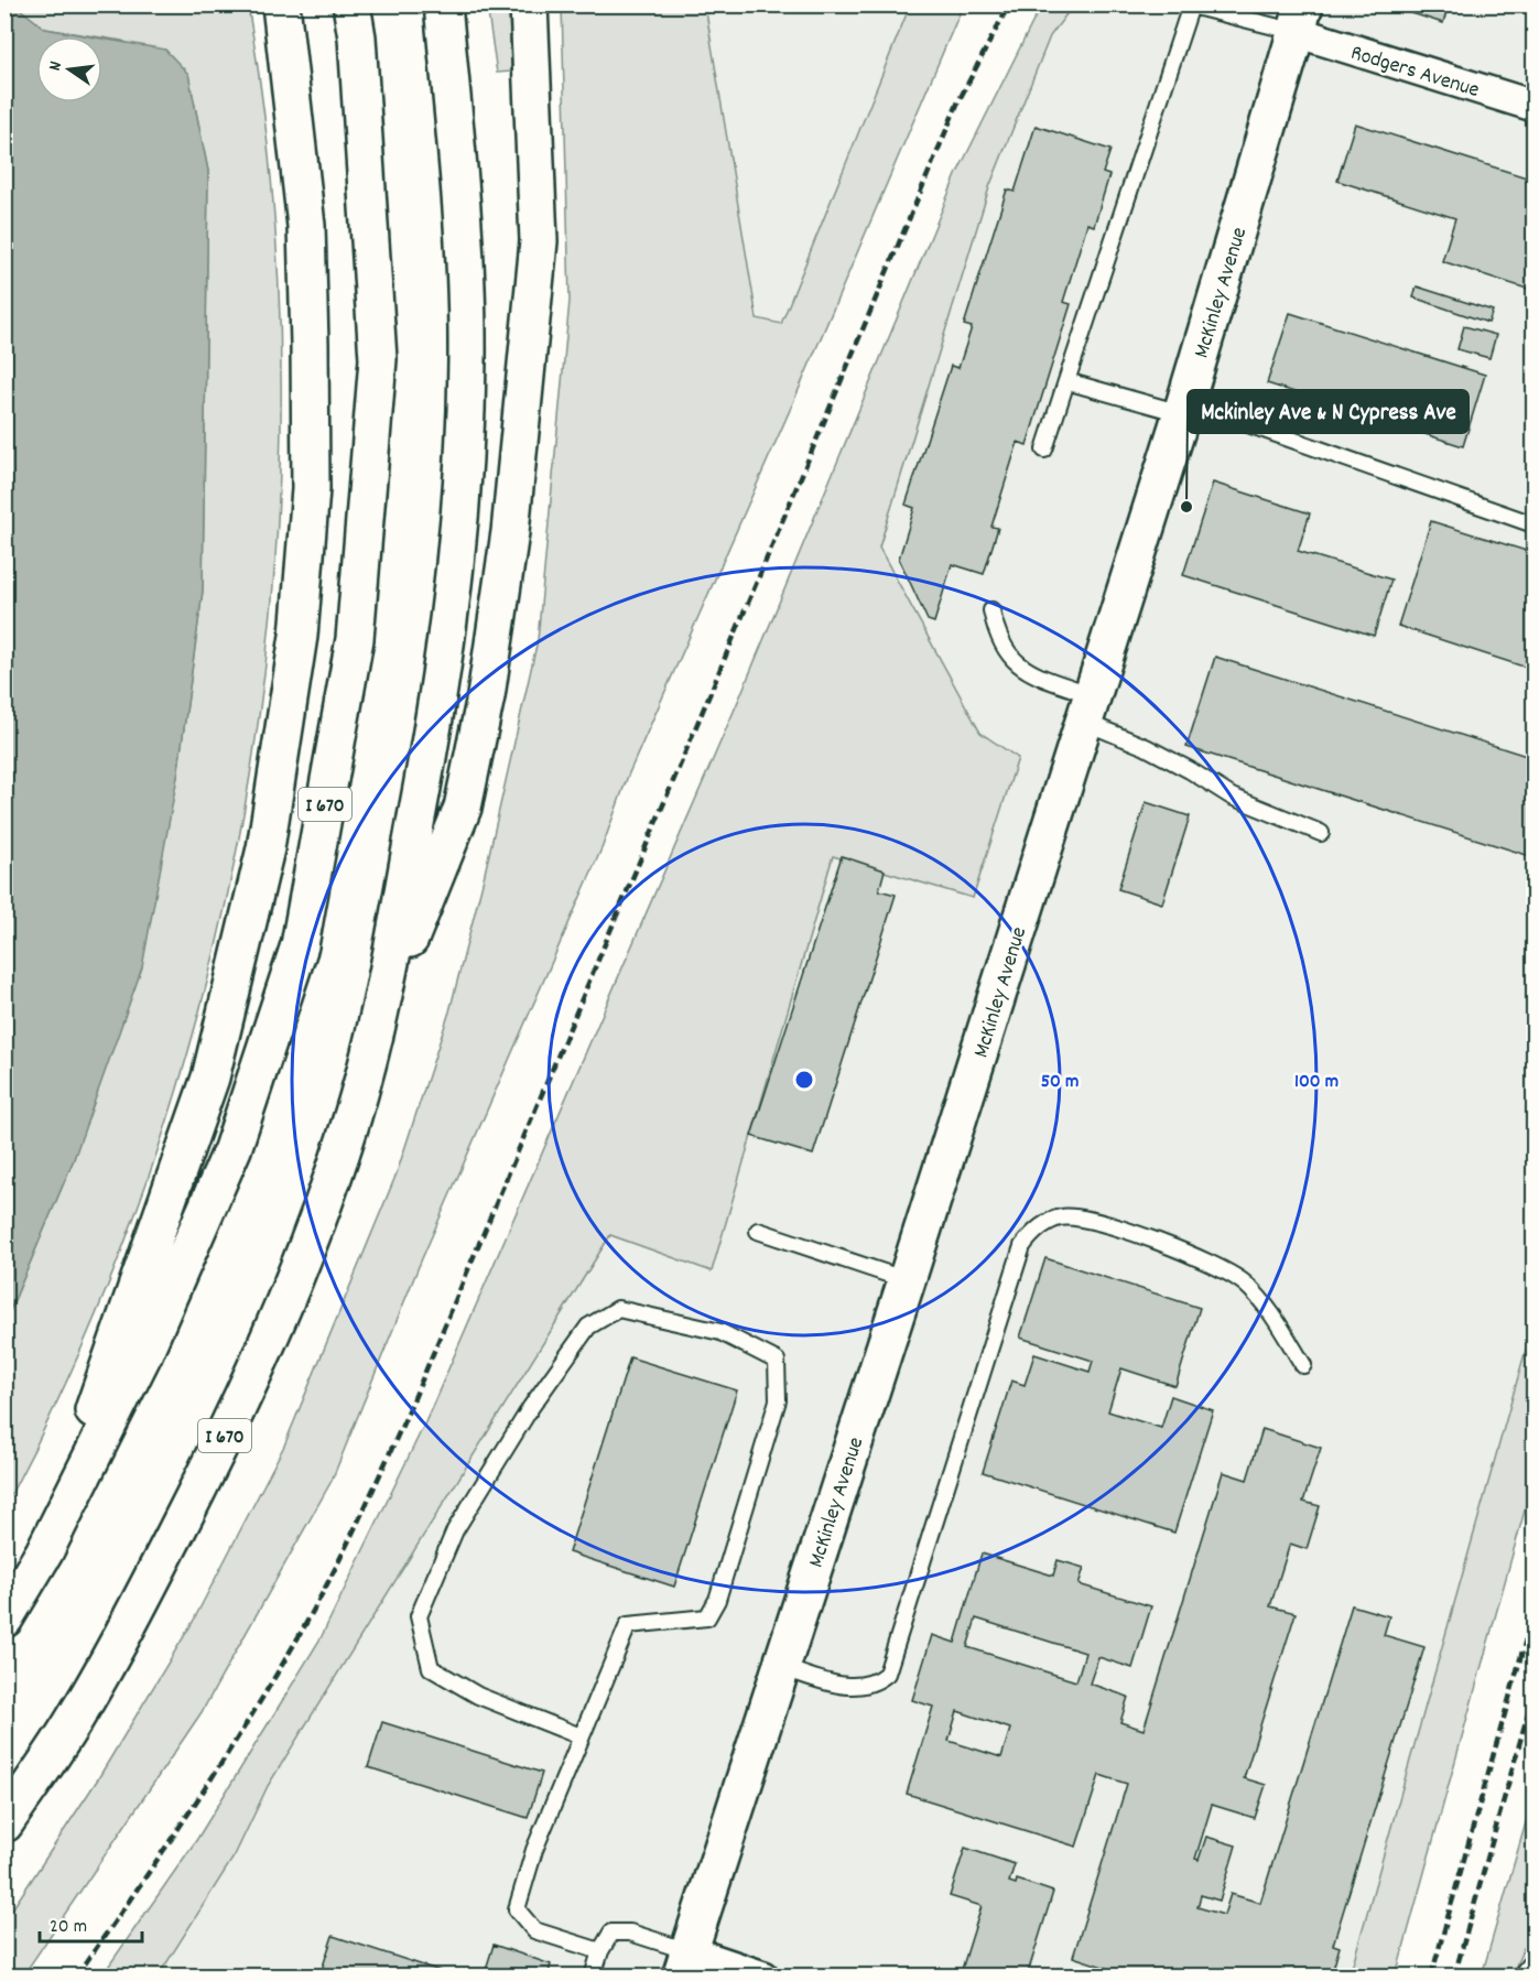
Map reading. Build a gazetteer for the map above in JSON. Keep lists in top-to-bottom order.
{
  "streets": {
    "main road": ["McKinley Avenue", "I 670"],
    "street": ["Rodgers Avenue"]
  },
  "crossings": [
    ["Rodgers Avenue", "McKinley Avenue"]
  ],
  "places": ["Mckinley Ave & N Cypress Ave"],
  "scale_bar": "20 m",
  "north": "left",
  "rings": ["50 m", "100 m"]
}
